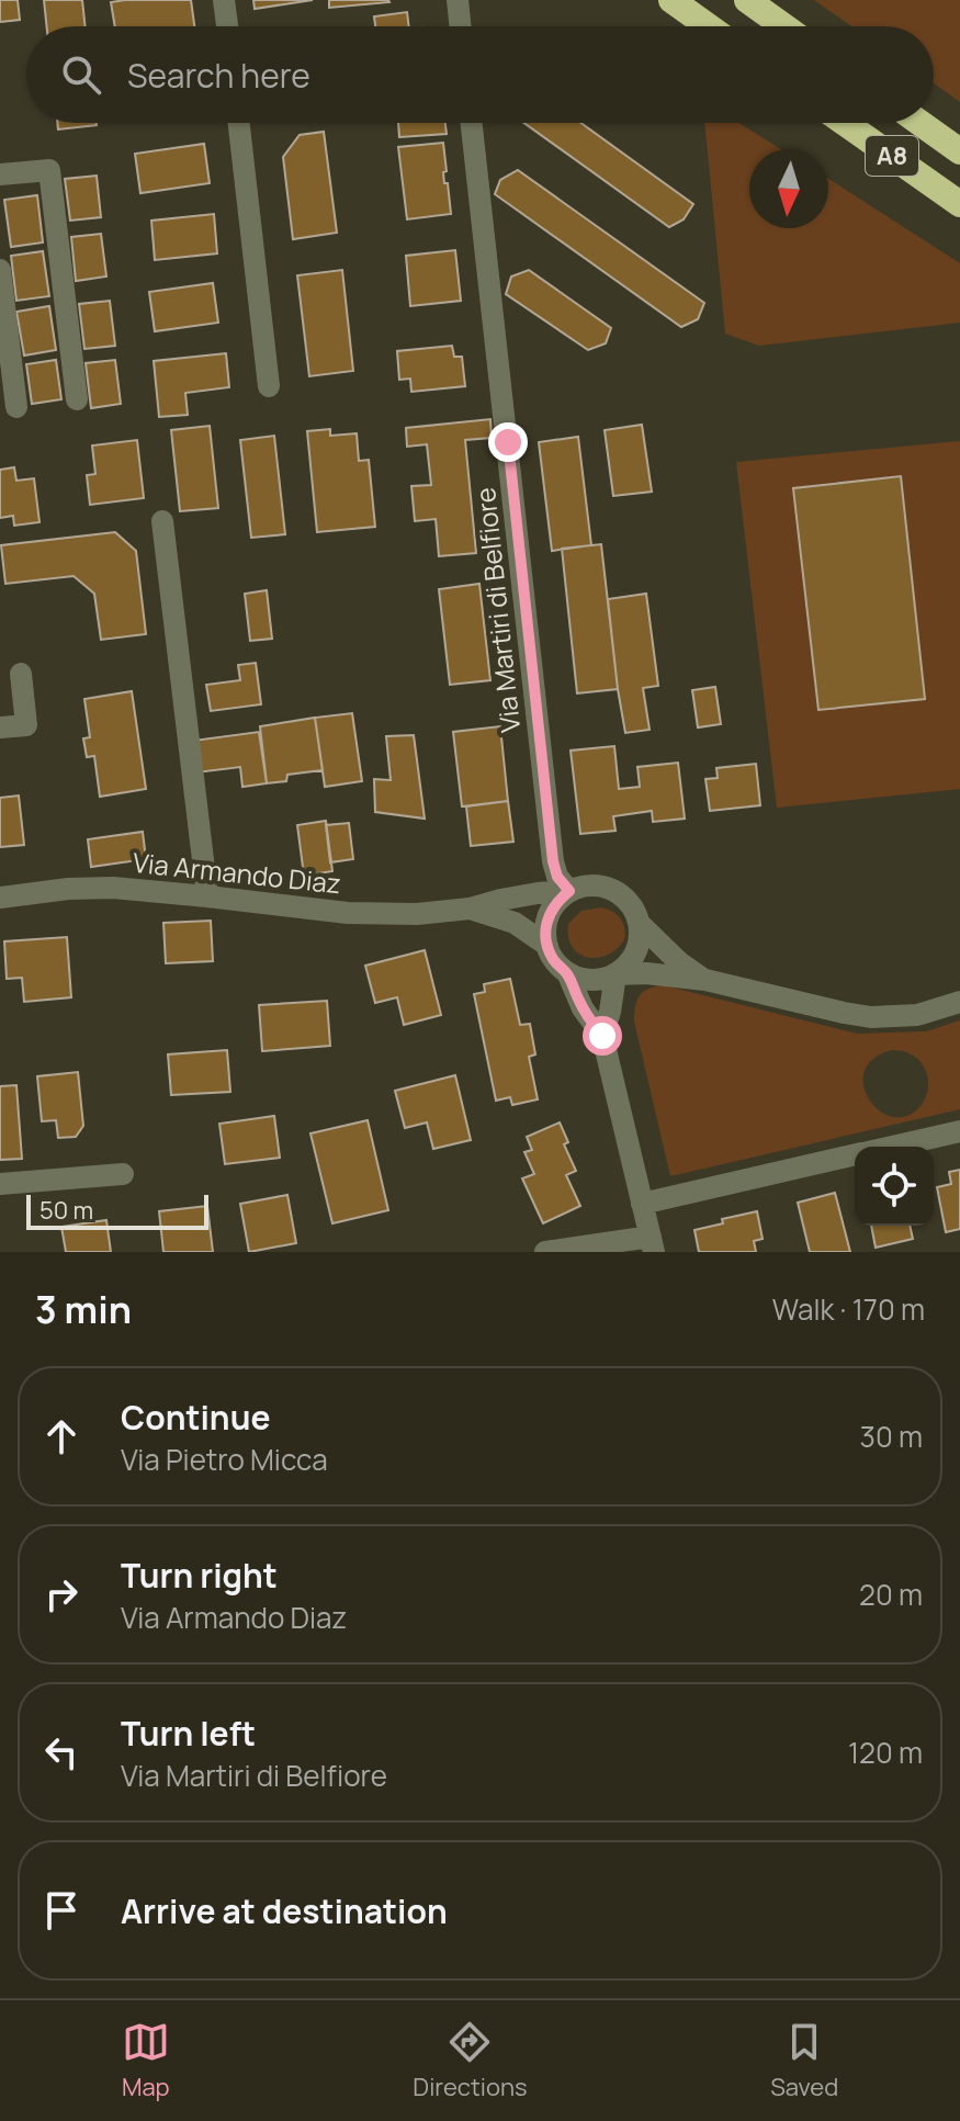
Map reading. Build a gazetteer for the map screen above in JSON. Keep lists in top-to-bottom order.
{
  "streets": {
    "highway": ["A8"],
    "street": ["Via Martiri di Belfiore", "Via Armando Diaz"]
  },
  "crossings": [
    ["Via Martiri di Belfiore", "Via Armando Diaz"]
  ],
  "scale_bar": "50 m",
  "north": "bottom",
  "page": {
    "search": "Search here",
    "scale": "50 m",
    "heading": ["3 min", "Walk · 170 m"],
    "list": [
      ["Continue", "Via Pietro Micca", "30 m"],
      ["Turn right", "Via Armando Diaz", "20 m"],
      ["Turn left", "Via Martiri di Belfiore", "120 m"],
      "Arrive at destination"
    ],
    "nav": ["Map", "Directions", "Saved"]
  }
}
